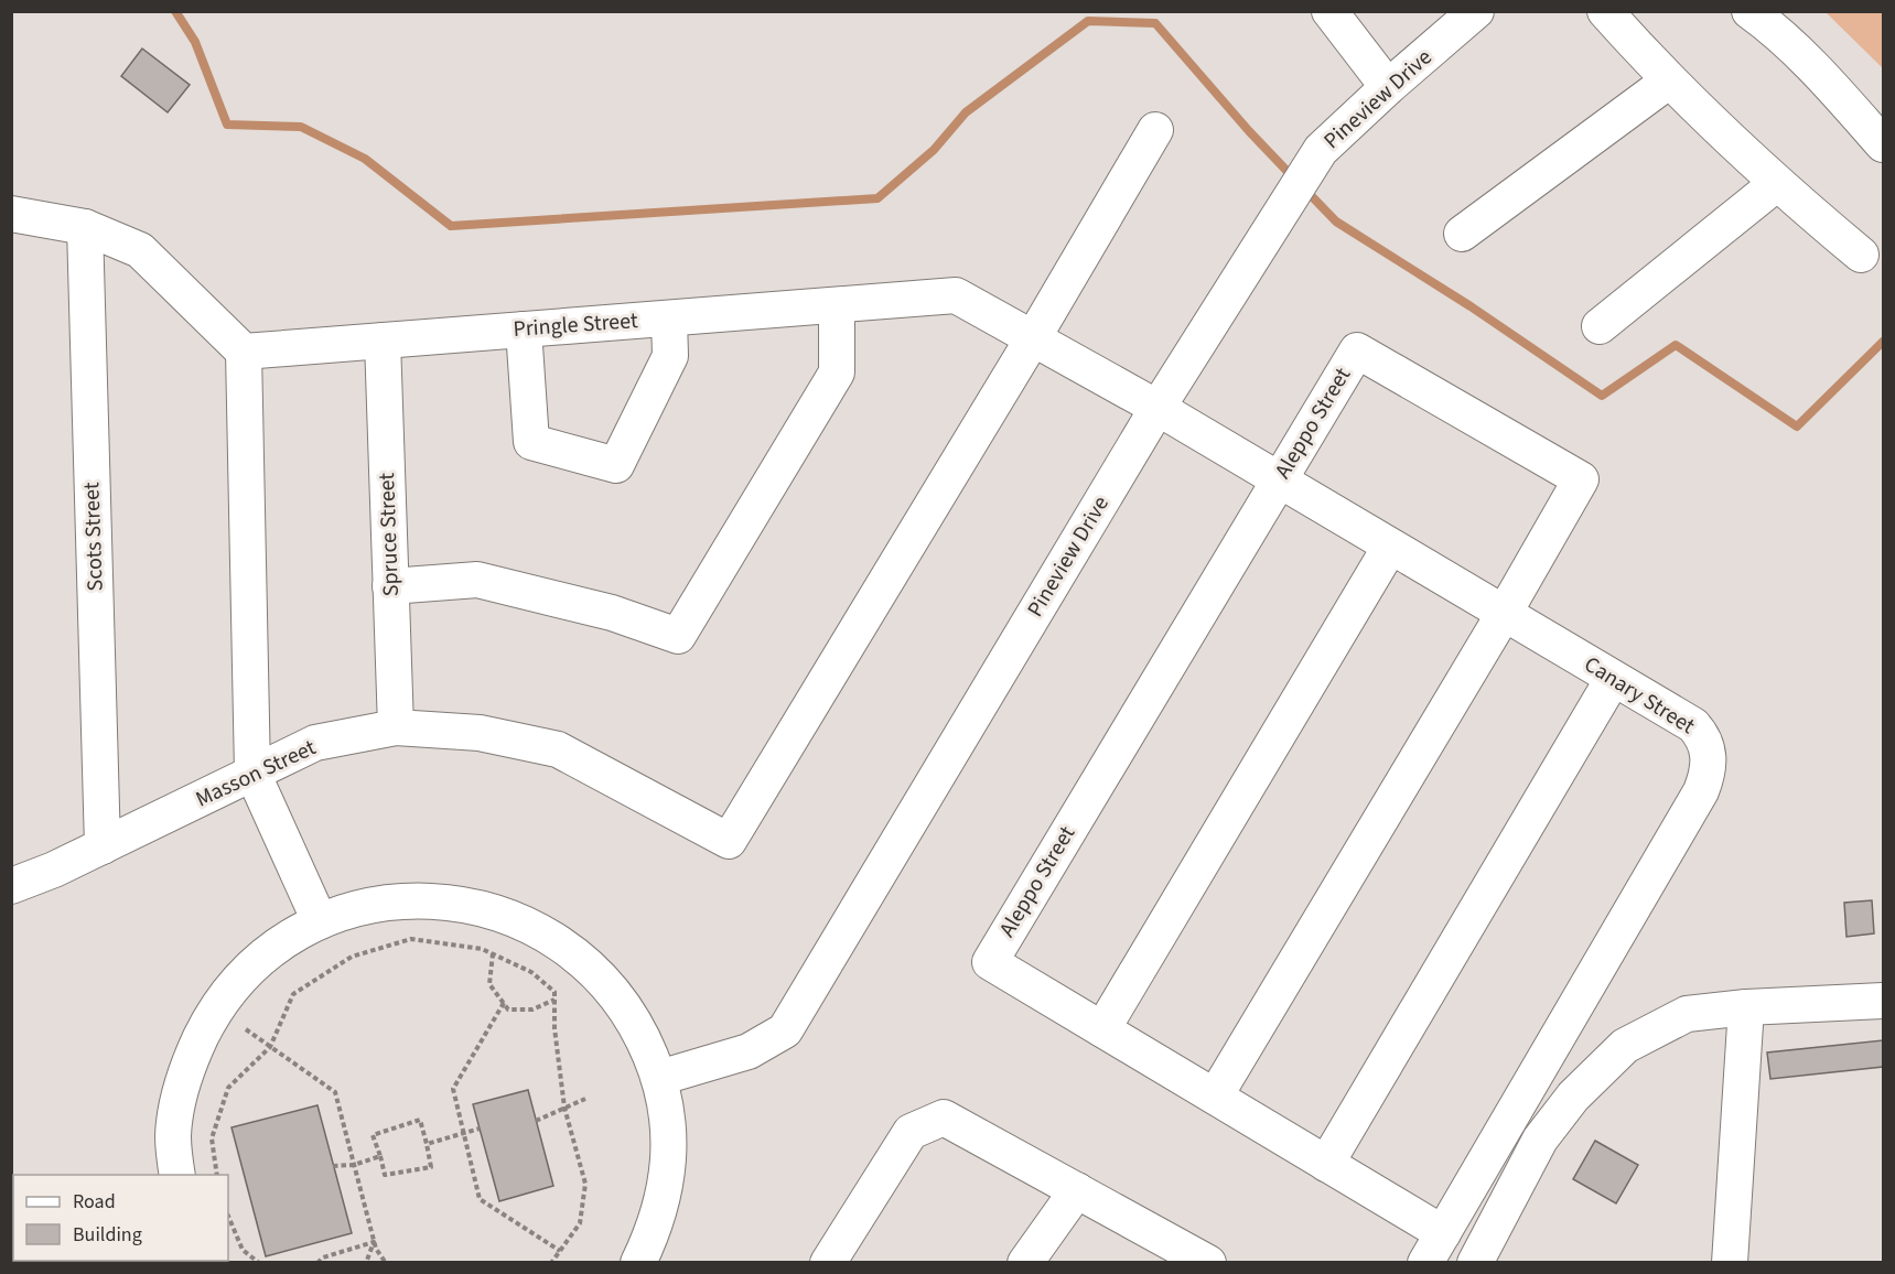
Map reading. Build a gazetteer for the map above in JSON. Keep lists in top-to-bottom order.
{
  "streets": {
    "street": [
      "Pineview Drive",
      "Pringle Street",
      "Aleppo Street",
      "Spruce Street",
      "Scots Street",
      "Canary Street",
      "Masson Street"
    ]
  },
  "crossings": [
    ["Pineview Drive", "Pringle Street"],
    ["Pineview Drive", "Canary Street"],
    ["Pringle Street", "Spruce Street"],
    ["Pringle Street", "Canary Street"],
    ["Pringle Street", "Masson Street"],
    ["Aleppo Street", "Canary Street"],
    ["Spruce Street", "Masson Street"],
    ["Scots Street", "Masson Street"]
  ],
  "legend": ["Road", "Building"]
}
